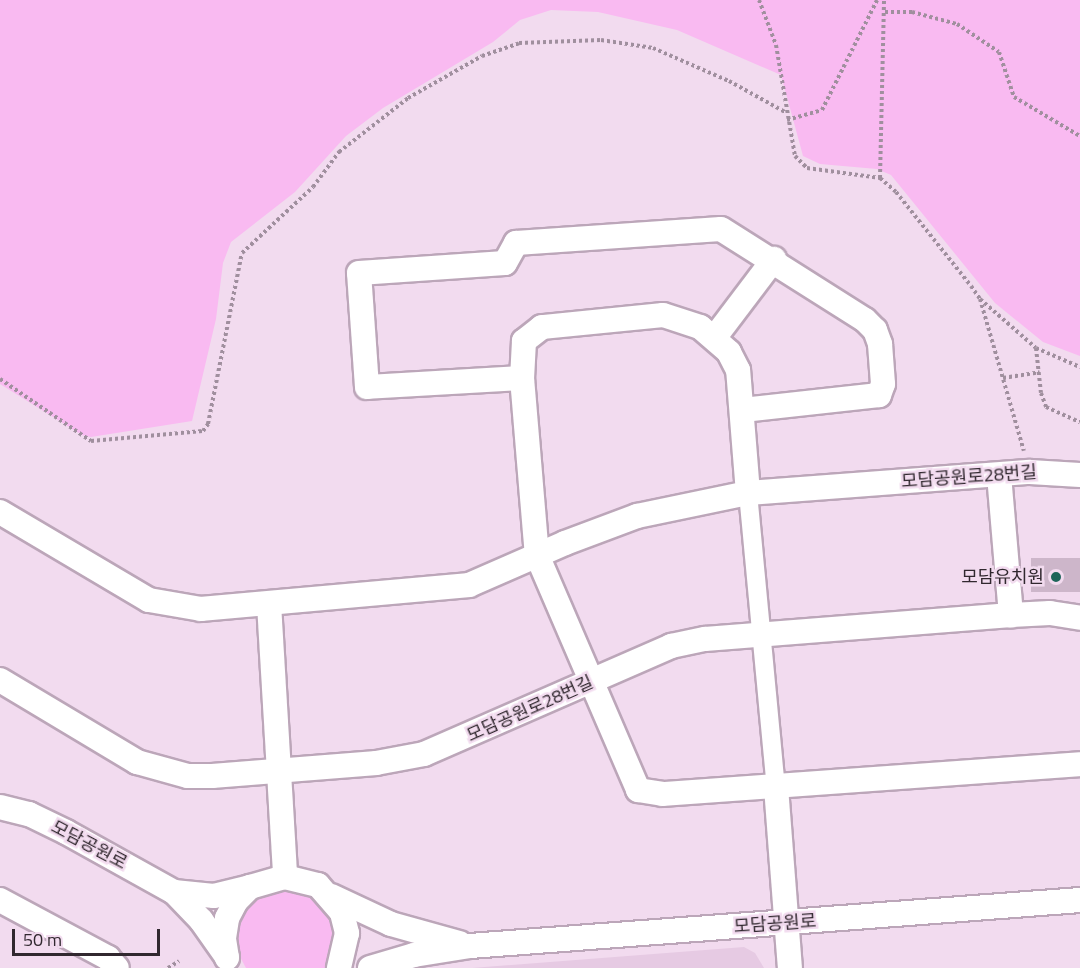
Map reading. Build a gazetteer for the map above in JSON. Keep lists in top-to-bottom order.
{
  "streets": {
    "street": ["모담공원로28번길", "모담공원로"]
  },
  "places": ["모담유치원"],
  "scale_bar": "50 m"
}
